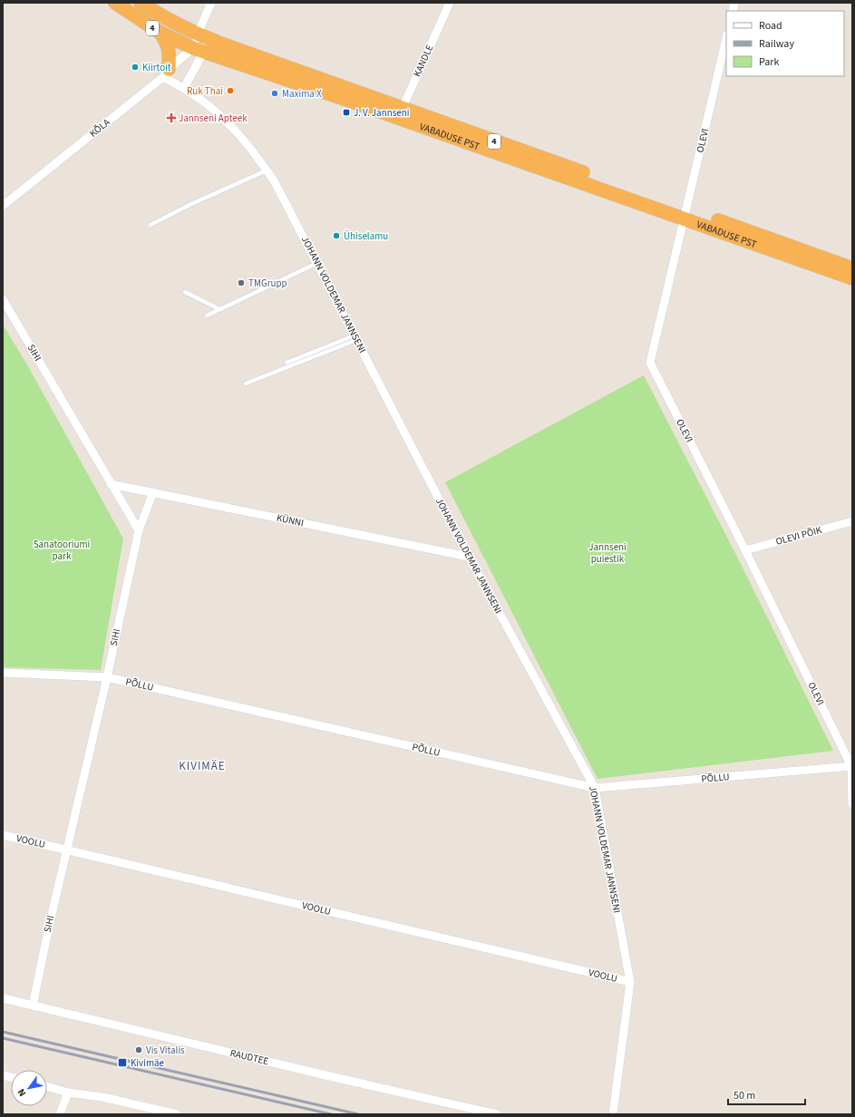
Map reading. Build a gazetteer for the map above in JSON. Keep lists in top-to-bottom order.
{
  "streets": {
    "highway": ["4", "VABADUSE PST"],
    "street": [
      "KANDLE",
      "KÕLA",
      "OLEVI",
      "JOHANN VOLDEMAR JANNSENI",
      "SIHI",
      "KÜNNI",
      "OLEVI PÕIK",
      "PÕLLU",
      "VOOLU",
      "RAUDTEE"
    ]
  },
  "crossings": [
    ["KANDLE", "VABADUSE PST"],
    ["KÕLA", "VABADUSE PST"],
    ["KÕLA", "JOHANN VOLDEMAR JANNSENI"],
    ["VABADUSE PST", "OLEVI"],
    ["OLEVI", "OLEVI PÕIK"],
    ["OLEVI", "PÕLLU"],
    ["JOHANN VOLDEMAR JANNSENI", "KÜNNI"],
    ["JOHANN VOLDEMAR JANNSENI", "PÕLLU"],
    ["JOHANN VOLDEMAR JANNSENI", "VOOLU"],
    ["SIHI", "KÜNNI"],
    ["SIHI", "PÕLLU"],
    ["SIHI", "VOOLU"],
    ["SIHI", "RAUDTEE"]
  ],
  "districts": ["KIVIMÄE"],
  "parks": ["Sanatooriumi park", "Jannseni puiestik"],
  "places": {
    "other": [
      "Kiirtoit",
      "Ruk Thai",
      "Maxima X",
      "Ühiselamu",
      "TMGrupp",
      "Vis Vitalis"
    ],
    "transit": ["J. V. Jannseni", "Kivimäe"],
    "health": ["Jannseni Apteek"]
  },
  "legend": ["Road", "Railway", "Park"],
  "scale_bar": "50 m",
  "north": "bottom left"
}
